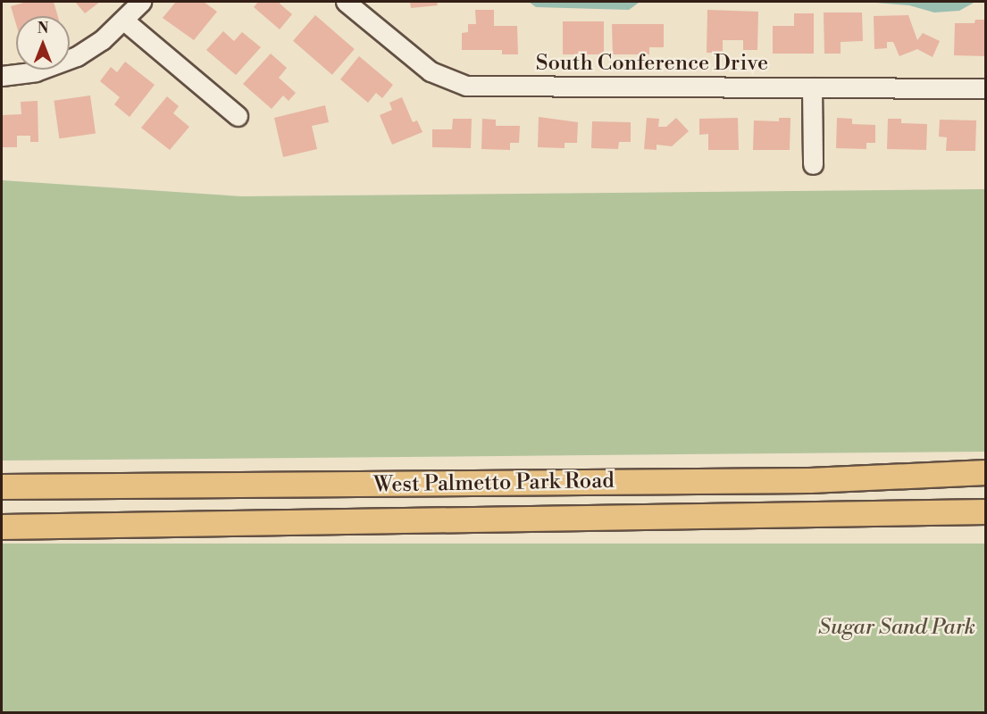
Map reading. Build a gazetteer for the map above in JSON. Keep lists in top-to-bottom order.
{
  "streets": {
    "main road": ["West Palmetto Park Road"],
    "street": ["South Conference Drive"]
  },
  "parks": ["Sugar Sand Park"],
  "north": "top"
}
